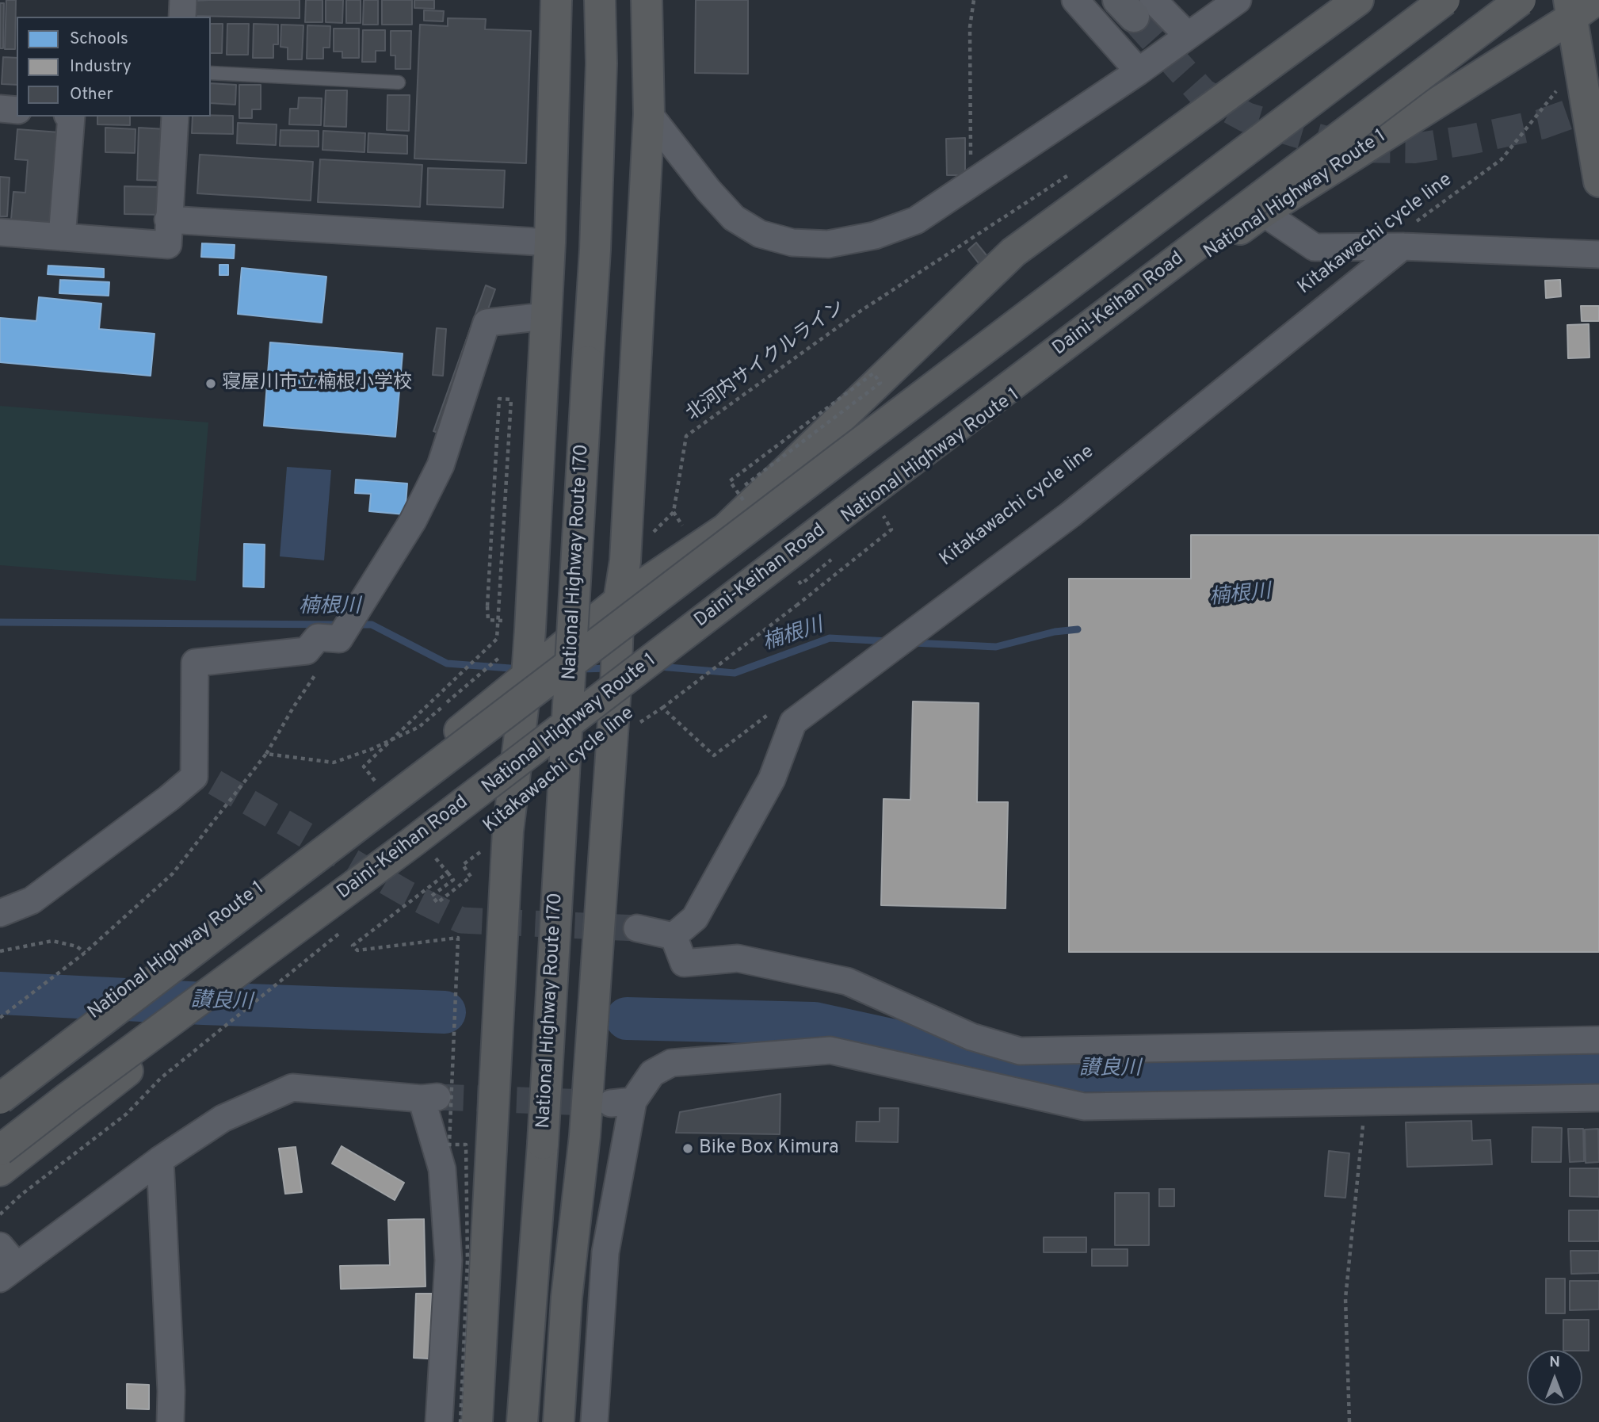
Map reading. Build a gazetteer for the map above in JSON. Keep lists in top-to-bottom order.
{
  "streets": {
    "highway": ["National Highway Route 1", "Daini-Keihan Road", "National Highway Route 170"],
    "path": ["Kitakawachi cycle line", "北河内サイクルライン"]
  },
  "water": ["楠根川", "讃良川"],
  "places": ["寝屋川市立楠根小学校", "Bike Box Kimura"],
  "legend": ["Schools", "Industry", "Other"],
  "north": "top"
}
